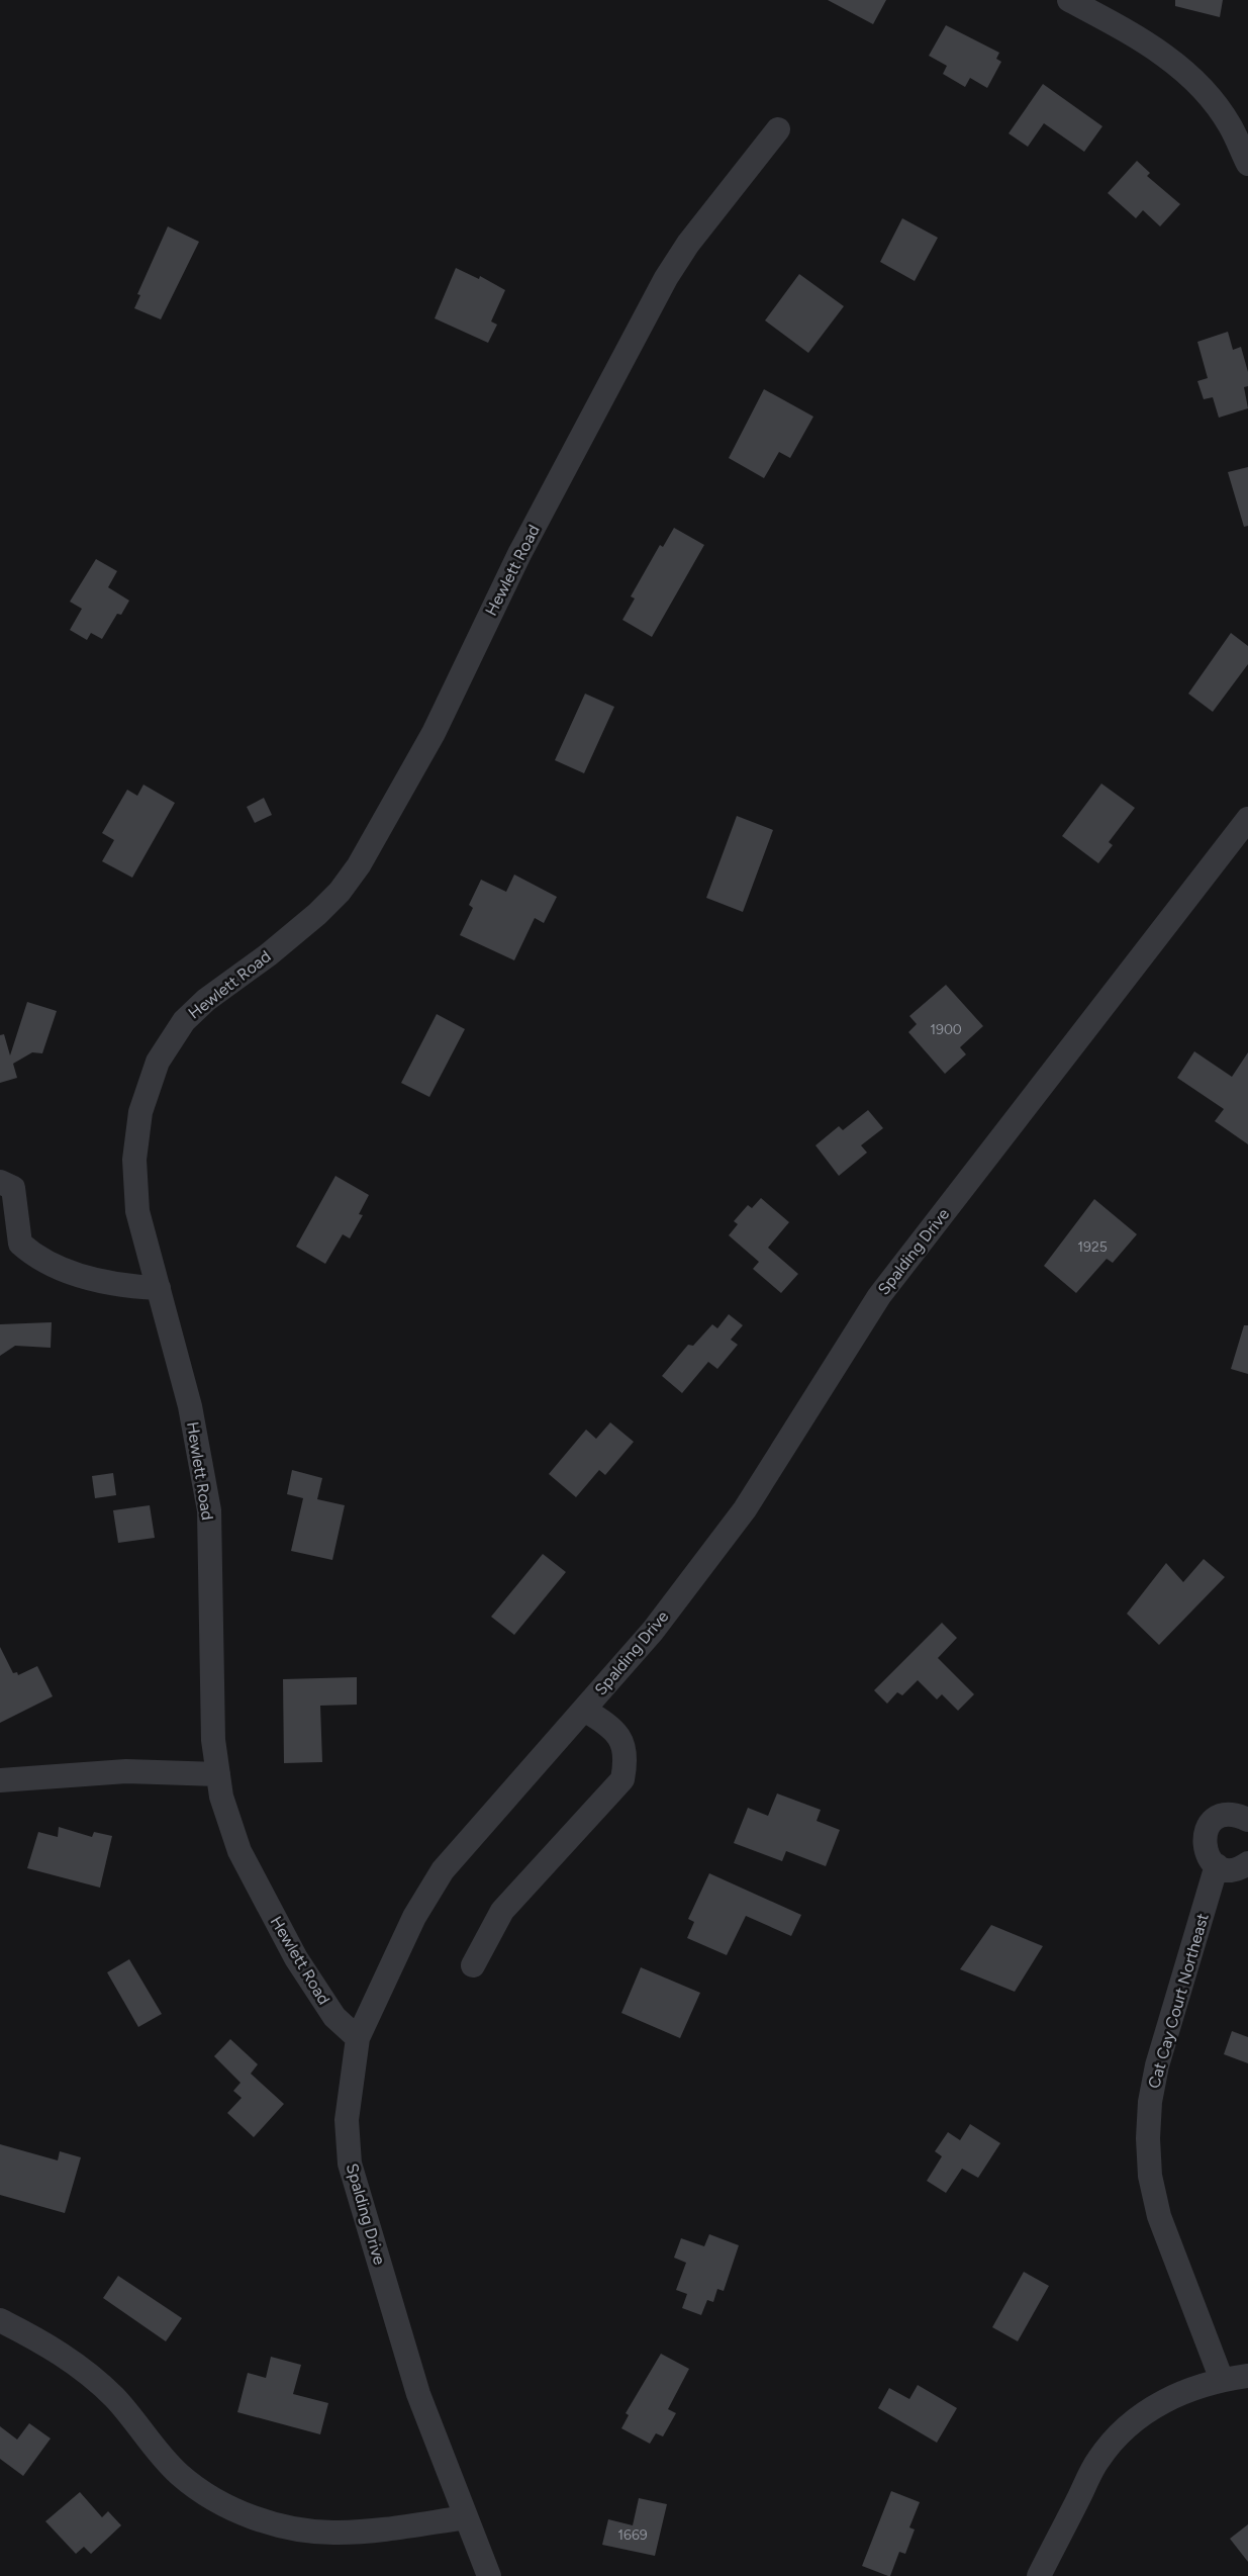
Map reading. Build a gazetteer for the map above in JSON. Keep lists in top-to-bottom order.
{
  "streets": {
    "street": ["Hewlett Road", "Spalding Drive", "Cat Cay Court Northeast"]
  },
  "crossings": [
    ["Hewlett Road", "Spalding Drive"]
  ],
  "house_numbers": ["1900", "1925", "1669"]
}
